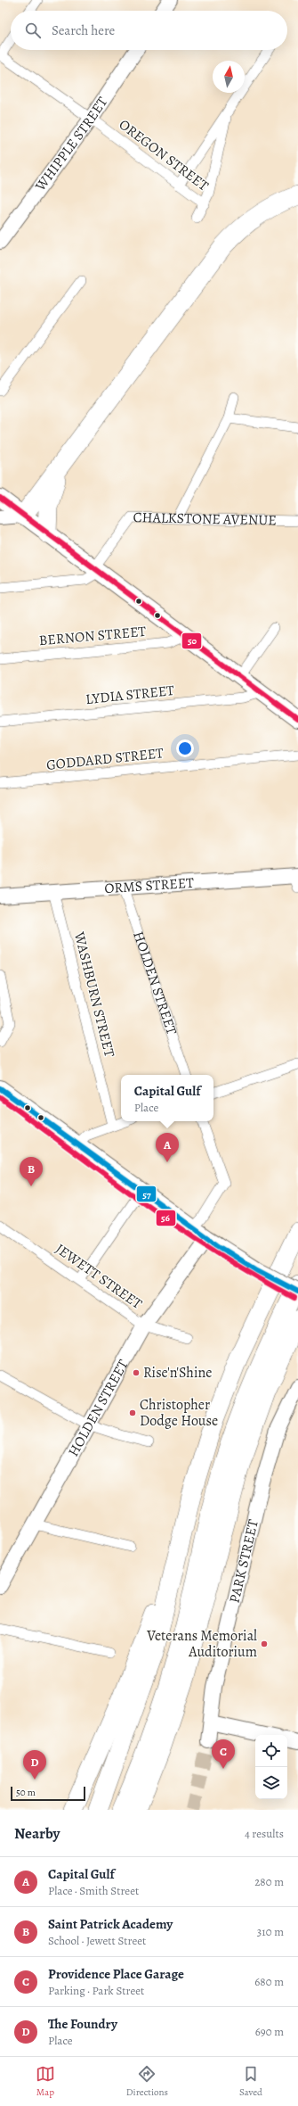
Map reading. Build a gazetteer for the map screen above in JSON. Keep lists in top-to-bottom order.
{
  "streets": {
    "street": [
      "WHIPPLE STREET",
      "OREGON STREET",
      "CHALKSTONE AVENUE",
      "BERNON STREET",
      "LYDIA STREET",
      "GODDARD STREET",
      "ORMS STREET",
      "HOLDEN STREET",
      "WASHBURN STREET",
      "JEWETT STREET",
      "PARK STREET"
    ]
  },
  "crossings": [
    ["WHIPPLE STREET", "OREGON STREET"],
    ["ORMS STREET", "HOLDEN STREET"],
    ["ORMS STREET", "WASHBURN STREET"],
    ["HOLDEN STREET", "JEWETT STREET"]
  ],
  "places": ["Rise'n'Shine", "Christopher Dodge House", "Veterans Memorial Auditorium"],
  "lines": ["transit line 50", "transit line 57", "transit line 56"],
  "scale_bar": "50 m",
  "north": "top",
  "page": {
    "search": "Search here",
    "popup": ["Capital Gulf", "Place"],
    "pins": [
      "A",
      "B",
      "C",
      "D"
    ],
    "scale": "50 m",
    "heading": ["Nearby", "4 results"],
    "list": [
      {
        "mark": "A",
        "name": "Capital Gulf",
        "note": "Place · Smith Street",
        "value": "280 m"
      },
      {
        "mark": "B",
        "name": "Saint Patrick Academy",
        "note": "School · Jewett Street",
        "value": "310 m"
      },
      {
        "mark": "C",
        "name": "Providence Place Garage",
        "note": "Parking · Park Street",
        "value": "680 m"
      },
      {
        "mark": "D",
        "name": "The Foundry",
        "note": "Place",
        "value": "690 m"
      }
    ],
    "nav": ["Map", "Directions", "Saved"]
  }
}
